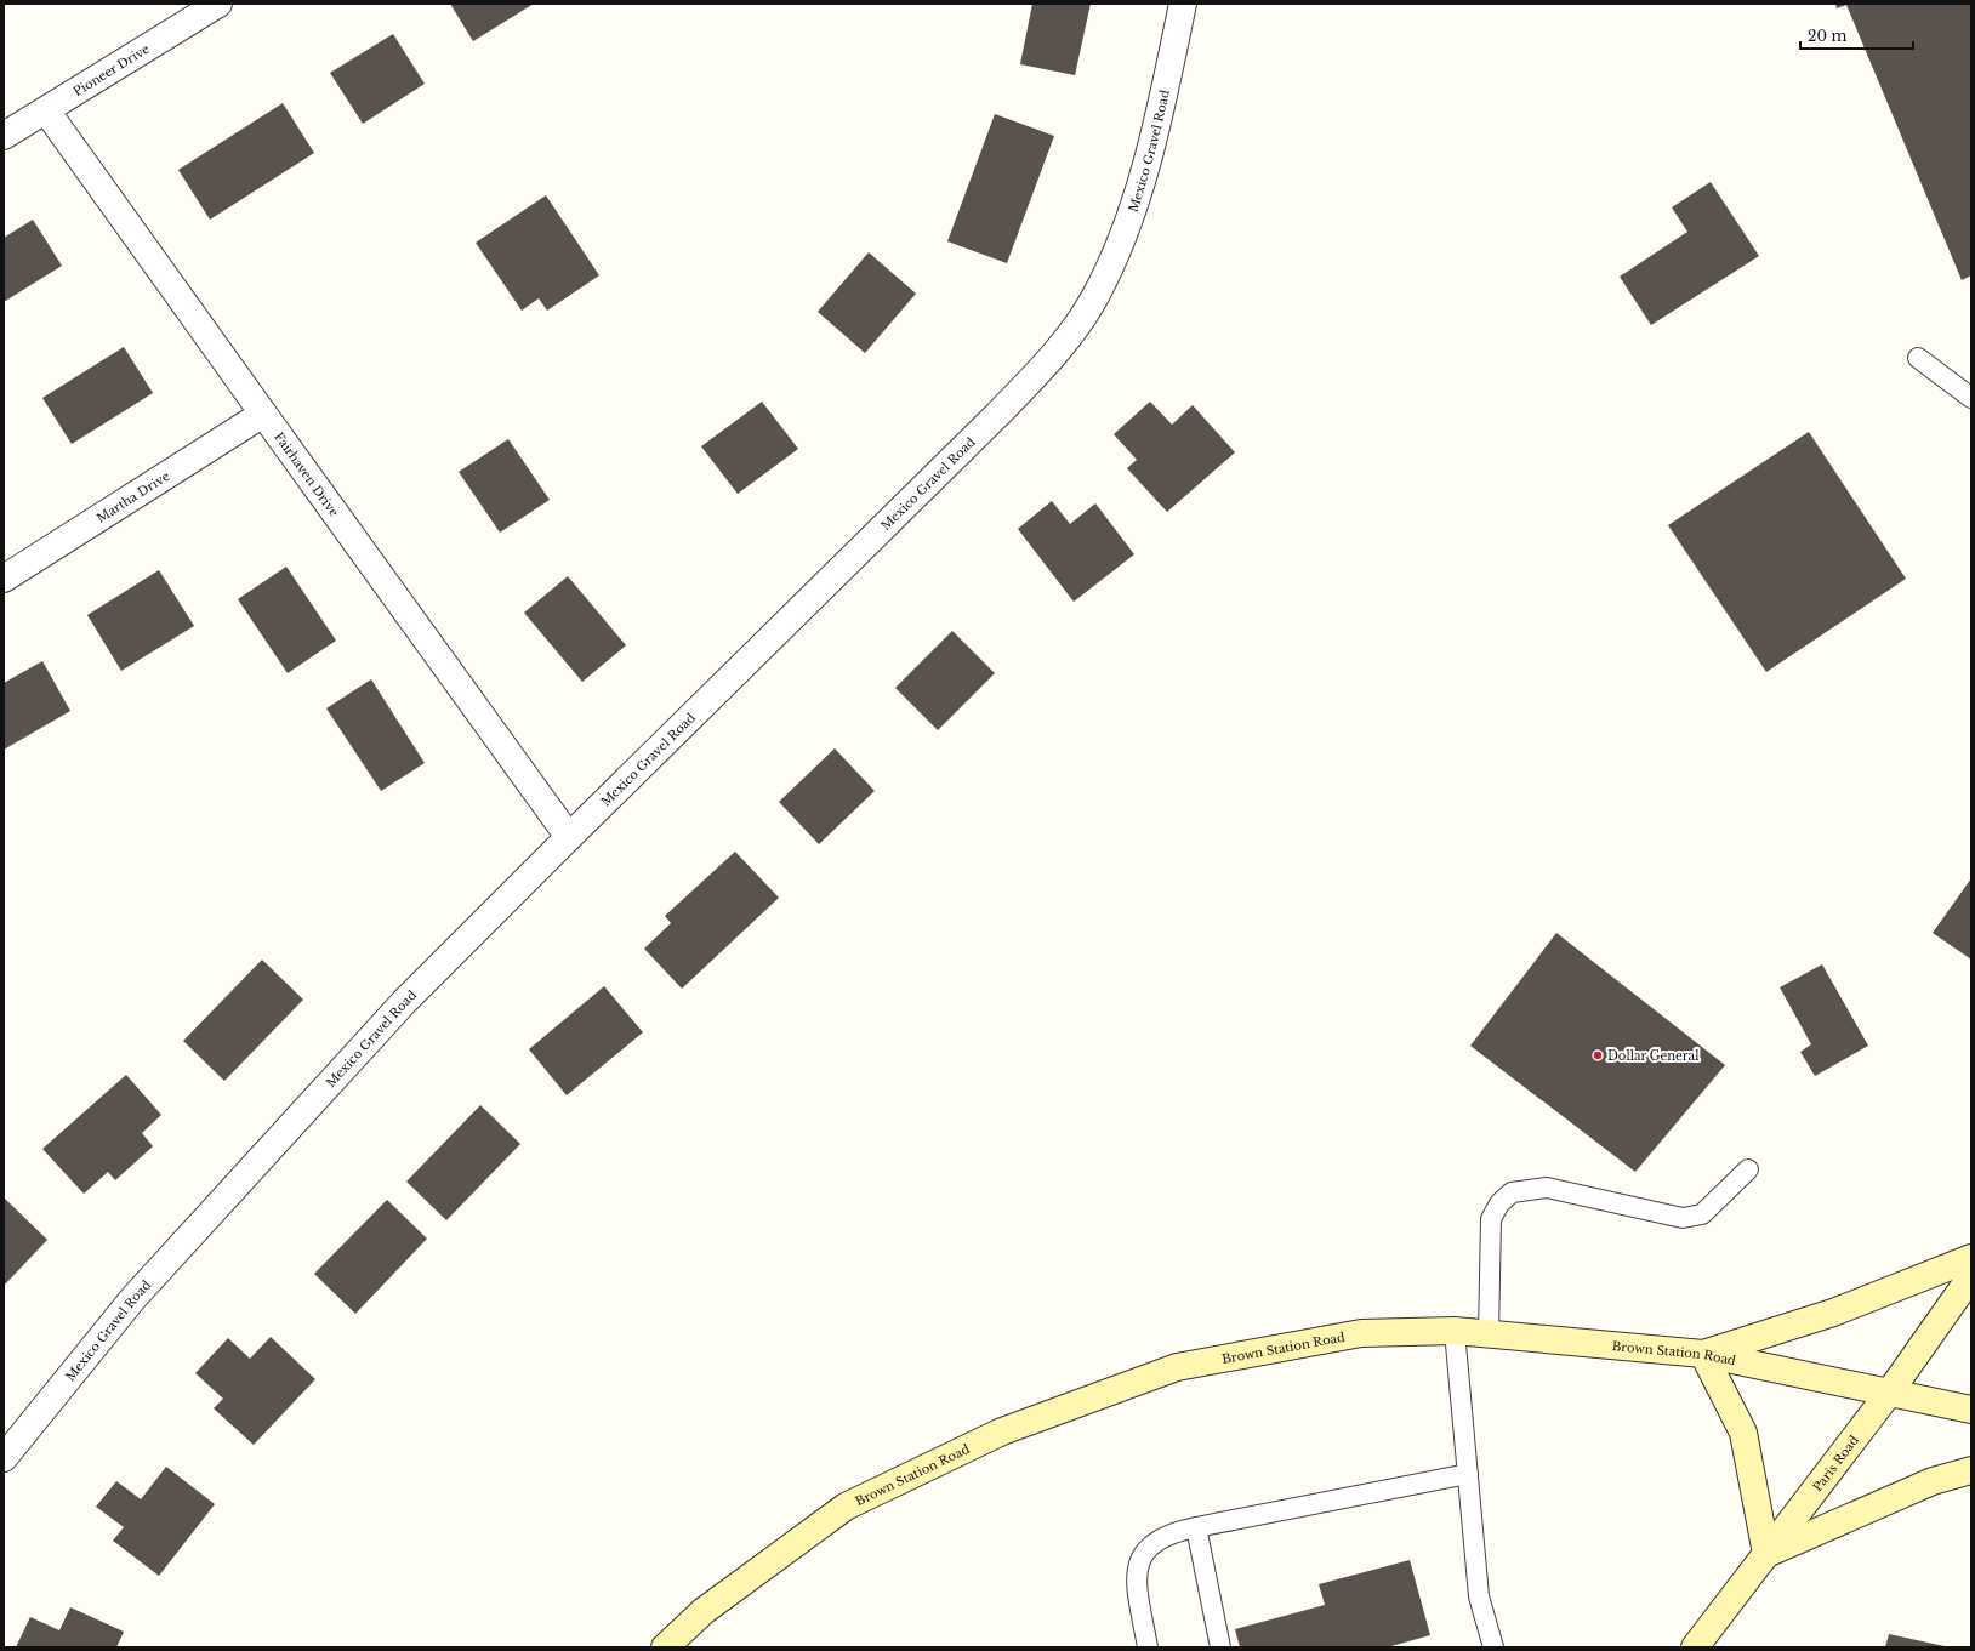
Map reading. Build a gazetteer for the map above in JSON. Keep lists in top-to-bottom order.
{
  "streets": {
    "street": [
      "Pioneer Drive",
      "Mexico Gravel Road",
      "Fairhaven Drive",
      "Martha Drive",
      "Brown Station Road",
      "Paris Road"
    ]
  },
  "crossings": [
    ["Pioneer Drive", "Fairhaven Drive"],
    ["Mexico Gravel Road", "Fairhaven Drive"],
    ["Fairhaven Drive", "Martha Drive"],
    ["Brown Station Road", "Paris Road"]
  ],
  "places": ["Dollar General"],
  "scale_bar": "20 m"
}
